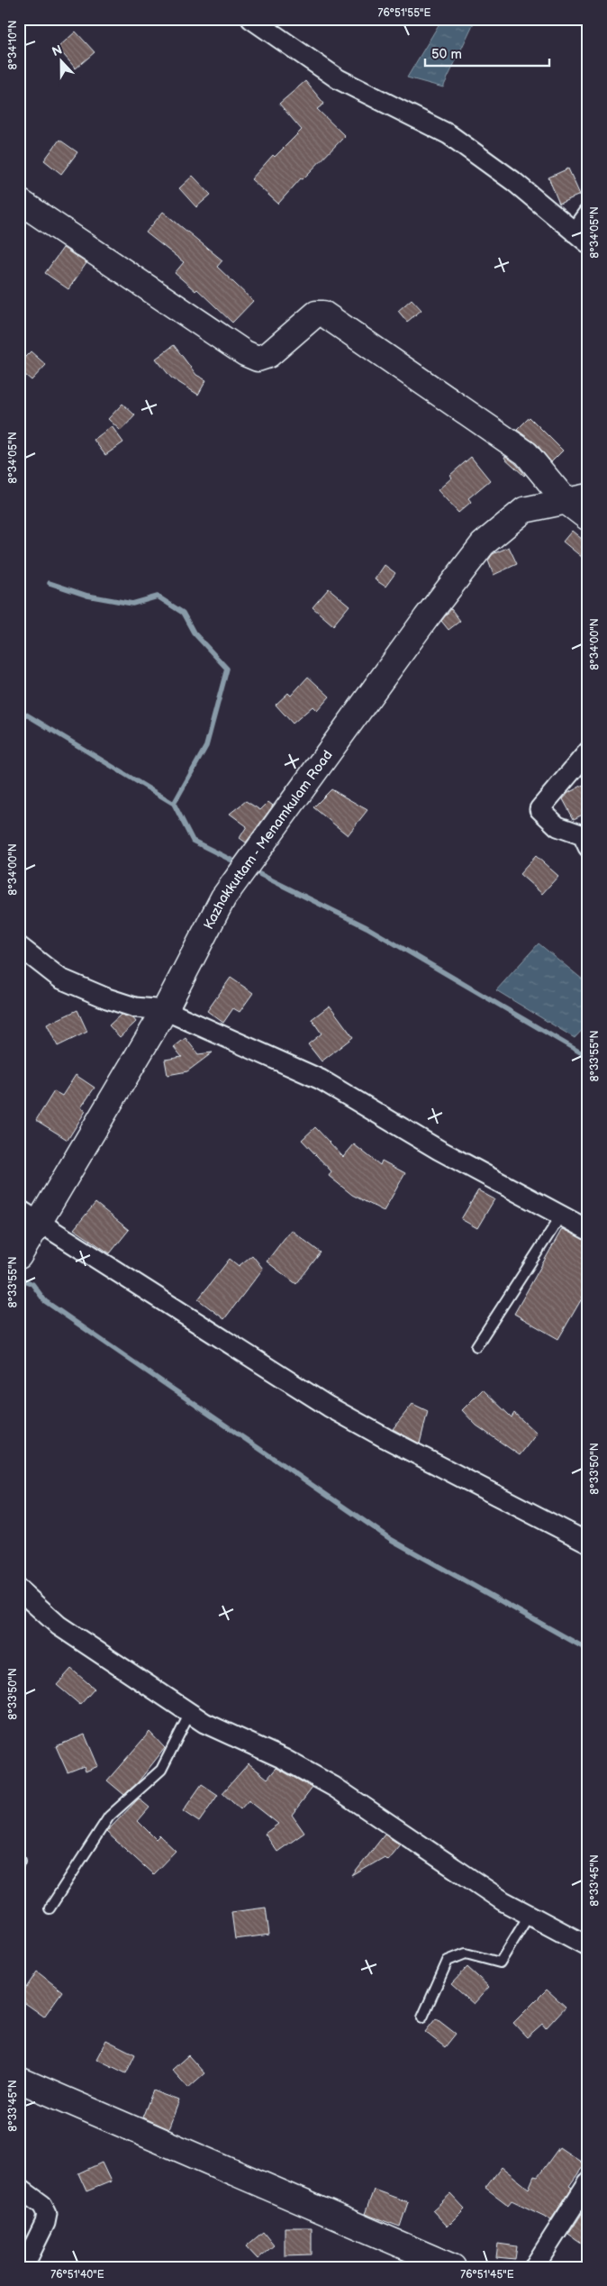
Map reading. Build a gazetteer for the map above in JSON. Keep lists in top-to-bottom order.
{
  "streets": {
    "street": ["Kazhakkuttam - Menamkulam Road"]
  },
  "scale_bar": "50 m",
  "north": "top",
  "coordinates": [
    "76°51'55\"E",
    "8°34'10\"N",
    "8°34'05\"N",
    "8°34'00\"N",
    "8°33'55\"N",
    "8°33'50\"N",
    "8°33'45\"N",
    "76°51'40\"E",
    "76°51'45\"E"
  ]
}
